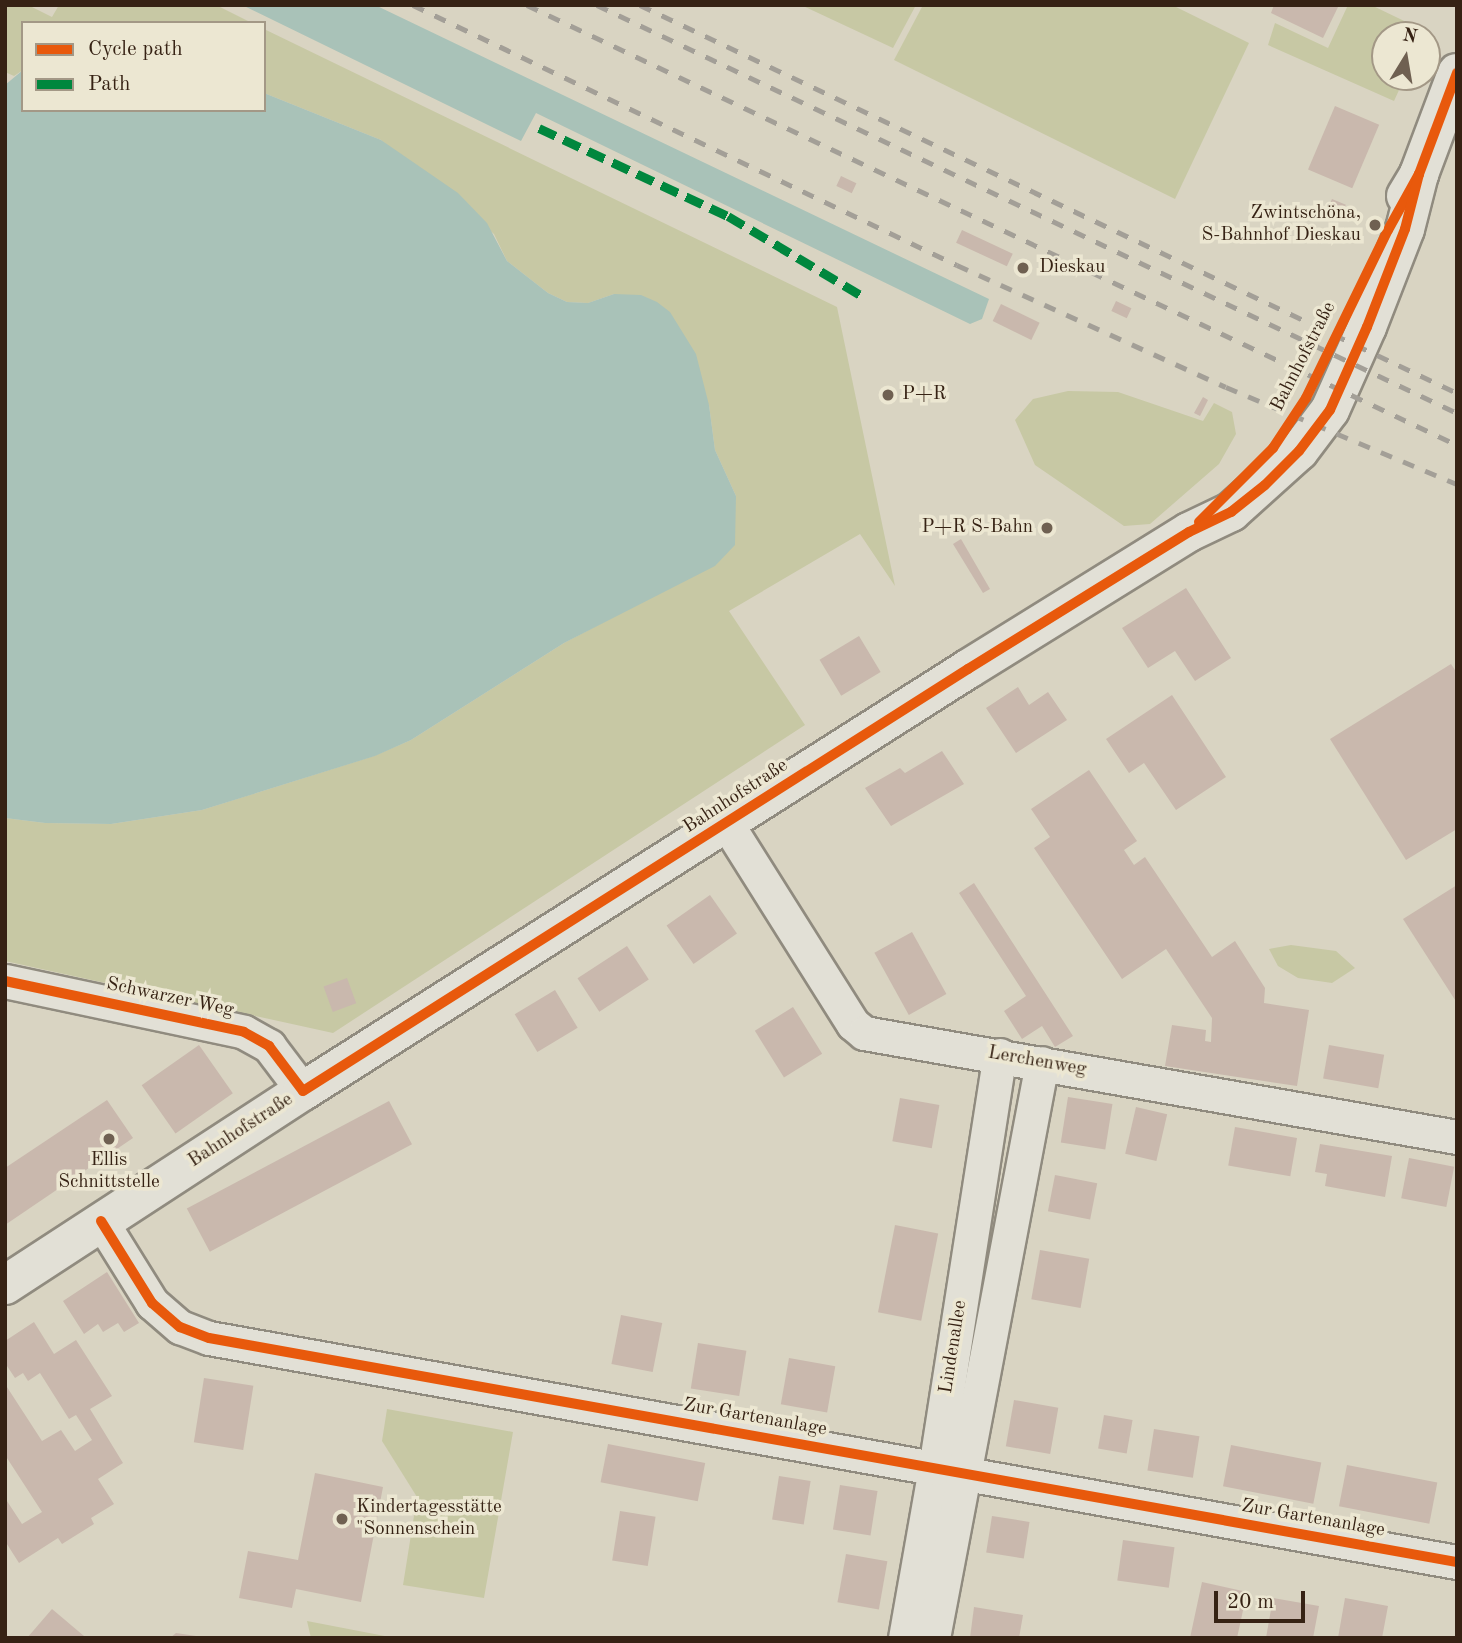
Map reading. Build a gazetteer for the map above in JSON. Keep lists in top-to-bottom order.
{
  "streets": {
    "street": [
      "Bahnhofstraße",
      "Schwarzer Weg",
      "Lerchenweg",
      "Lindenallee",
      "Zur Gartenanlage"
    ]
  },
  "crossings": [
    ["Bahnhofstraße", "Schwarzer Weg"],
    ["Bahnhofstraße", "Lerchenweg"],
    ["Bahnhofstraße", "Zur Gartenanlage"],
    ["Lerchenweg", "Lindenallee"],
    ["Lindenallee", "Zur Gartenanlage"]
  ],
  "places": [
    "Zwintschöna, S-Bahnhof Dieskau",
    "Dieskau",
    "P+R",
    "P+R S-Bahn",
    "Ellis Schnittstelle",
    "Kindertagesstätte \"Sonnenschein"
  ],
  "legend": ["Cycle path", "Path"],
  "scale_bar": "20 m",
  "north": "top"
}
